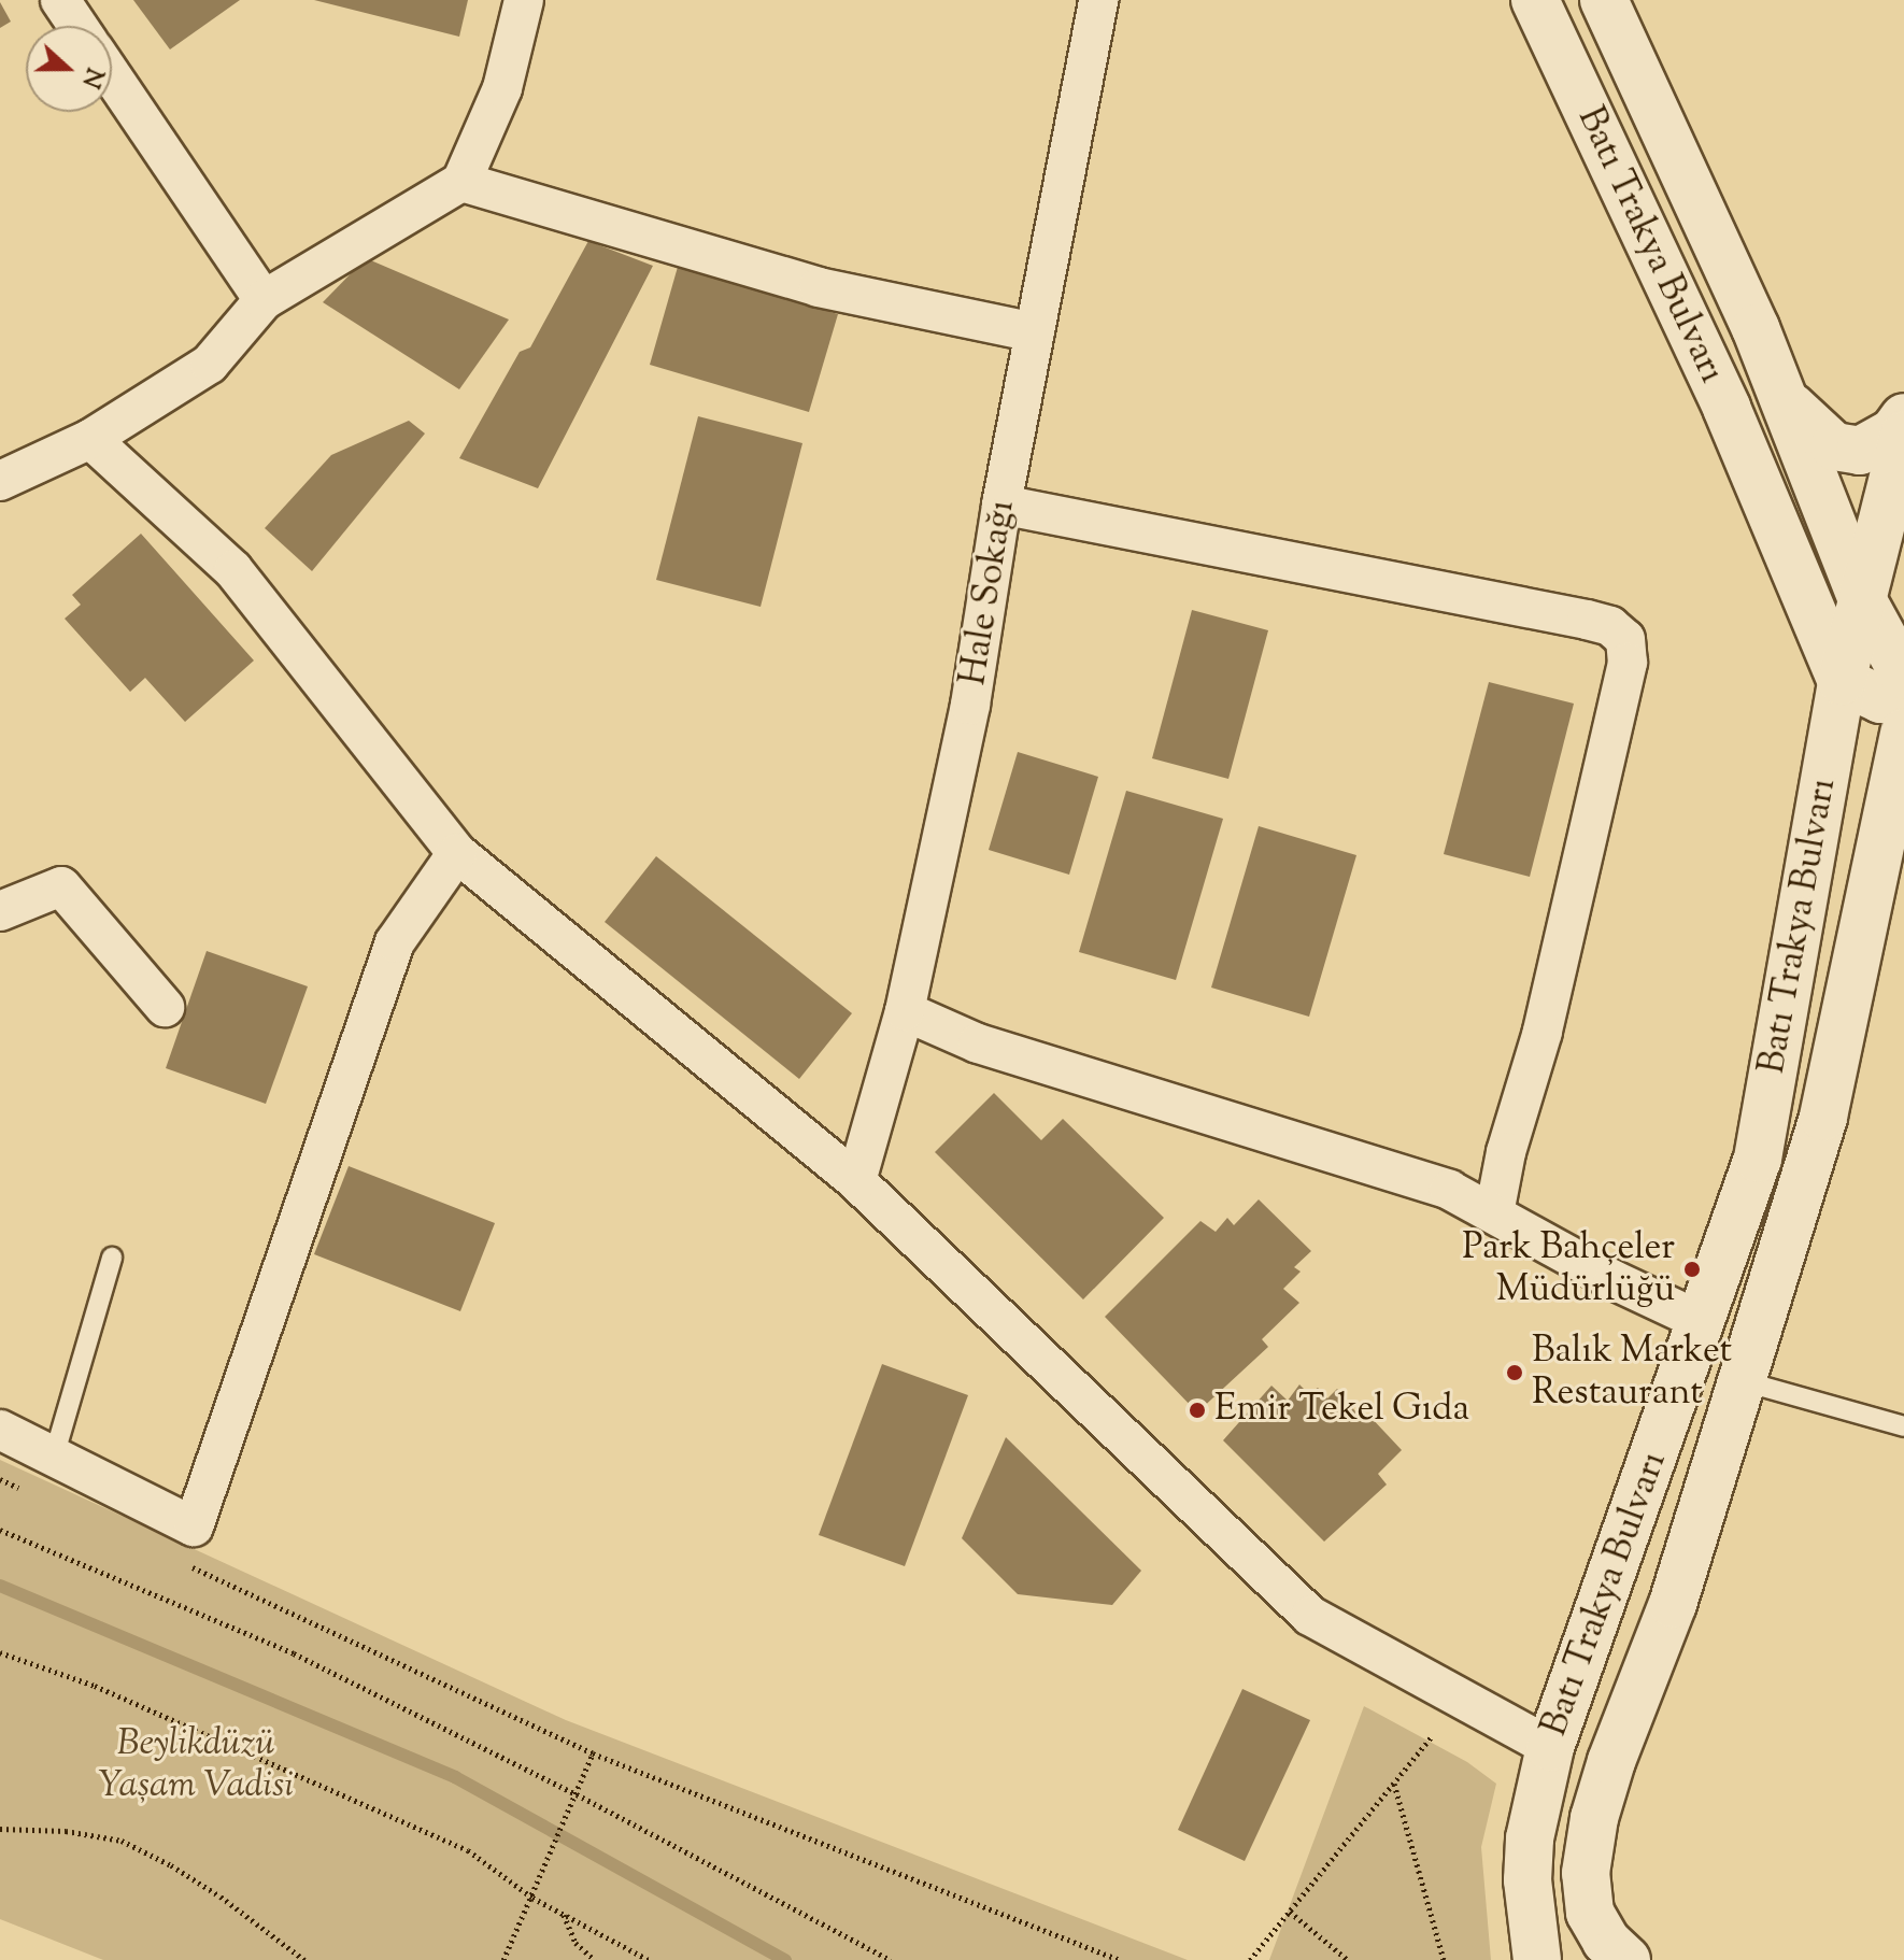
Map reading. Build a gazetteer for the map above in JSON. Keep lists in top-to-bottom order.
{
  "streets": {
    "main road": ["Batı Trakya Bulvarı"],
    "street": ["Hale Sokağı"]
  },
  "parks": ["Beylikdüzü Yaşam Vadisi"],
  "places": ["Park Bahçeler Müdürlüğü", "Balık Market Restaurant", "Emir Tekel Gıda"],
  "north": "right"
}
